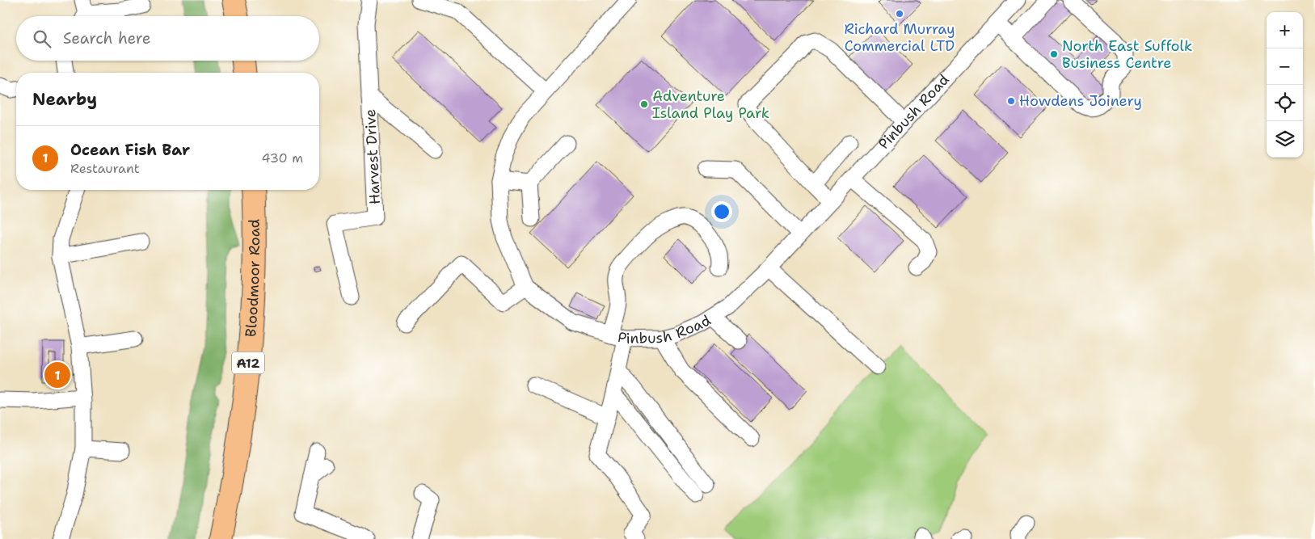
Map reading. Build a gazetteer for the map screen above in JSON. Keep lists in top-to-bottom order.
{
  "streets": {
    "highway": ["Bloodmoor Road", "A12"],
    "street": ["Pinbush Road", "Harvest Drive"]
  },
  "places": [
    "Richard Murray Commercial LTD",
    "North East Suffolk Business Centre",
    "Howdens Joinery",
    "Adventure Island Play Park"
  ],
  "page": {
    "map_buttons": ["+", "−"],
    "search": "Search here",
    "heading": "Nearby",
    "list": [
      {
        "mark": "1",
        "name": "Ocean Fish Bar",
        "note": "Restaurant",
        "value": "430 m"
      }
    ],
    "pins": "1"
  }
}
